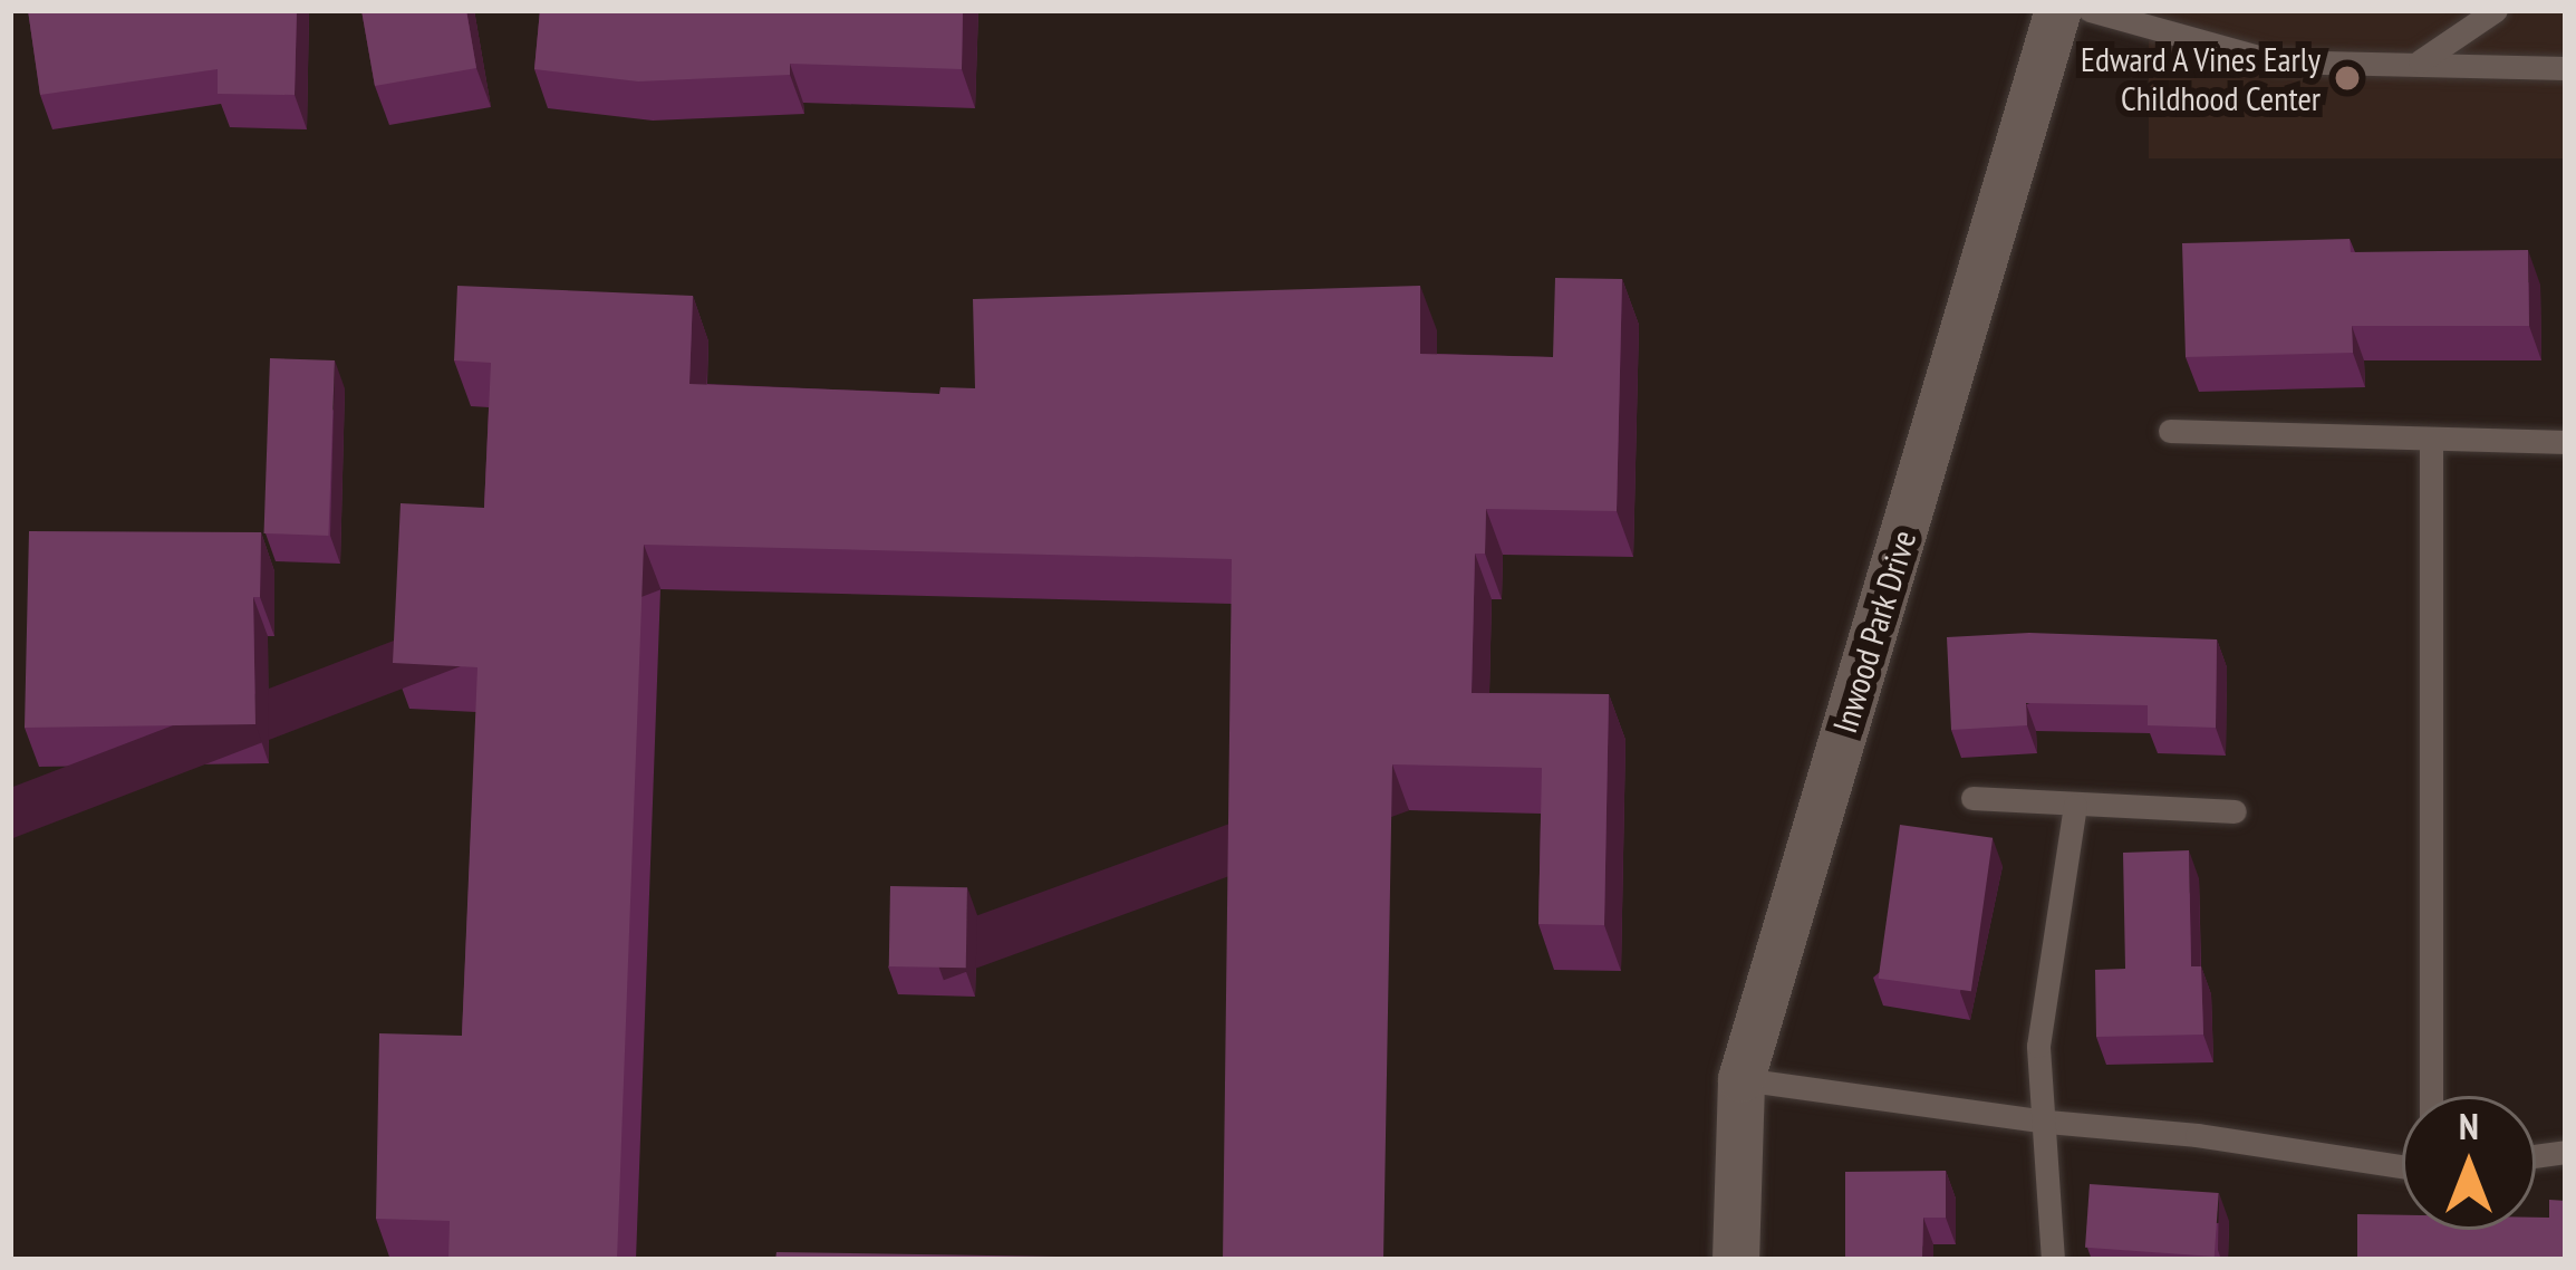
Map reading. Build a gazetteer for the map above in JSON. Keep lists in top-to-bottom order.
{
  "streets": {
    "street": ["Inwood Park Drive"]
  },
  "places": ["Edward A Vines Early Childhood Center"],
  "north": "top"
}
